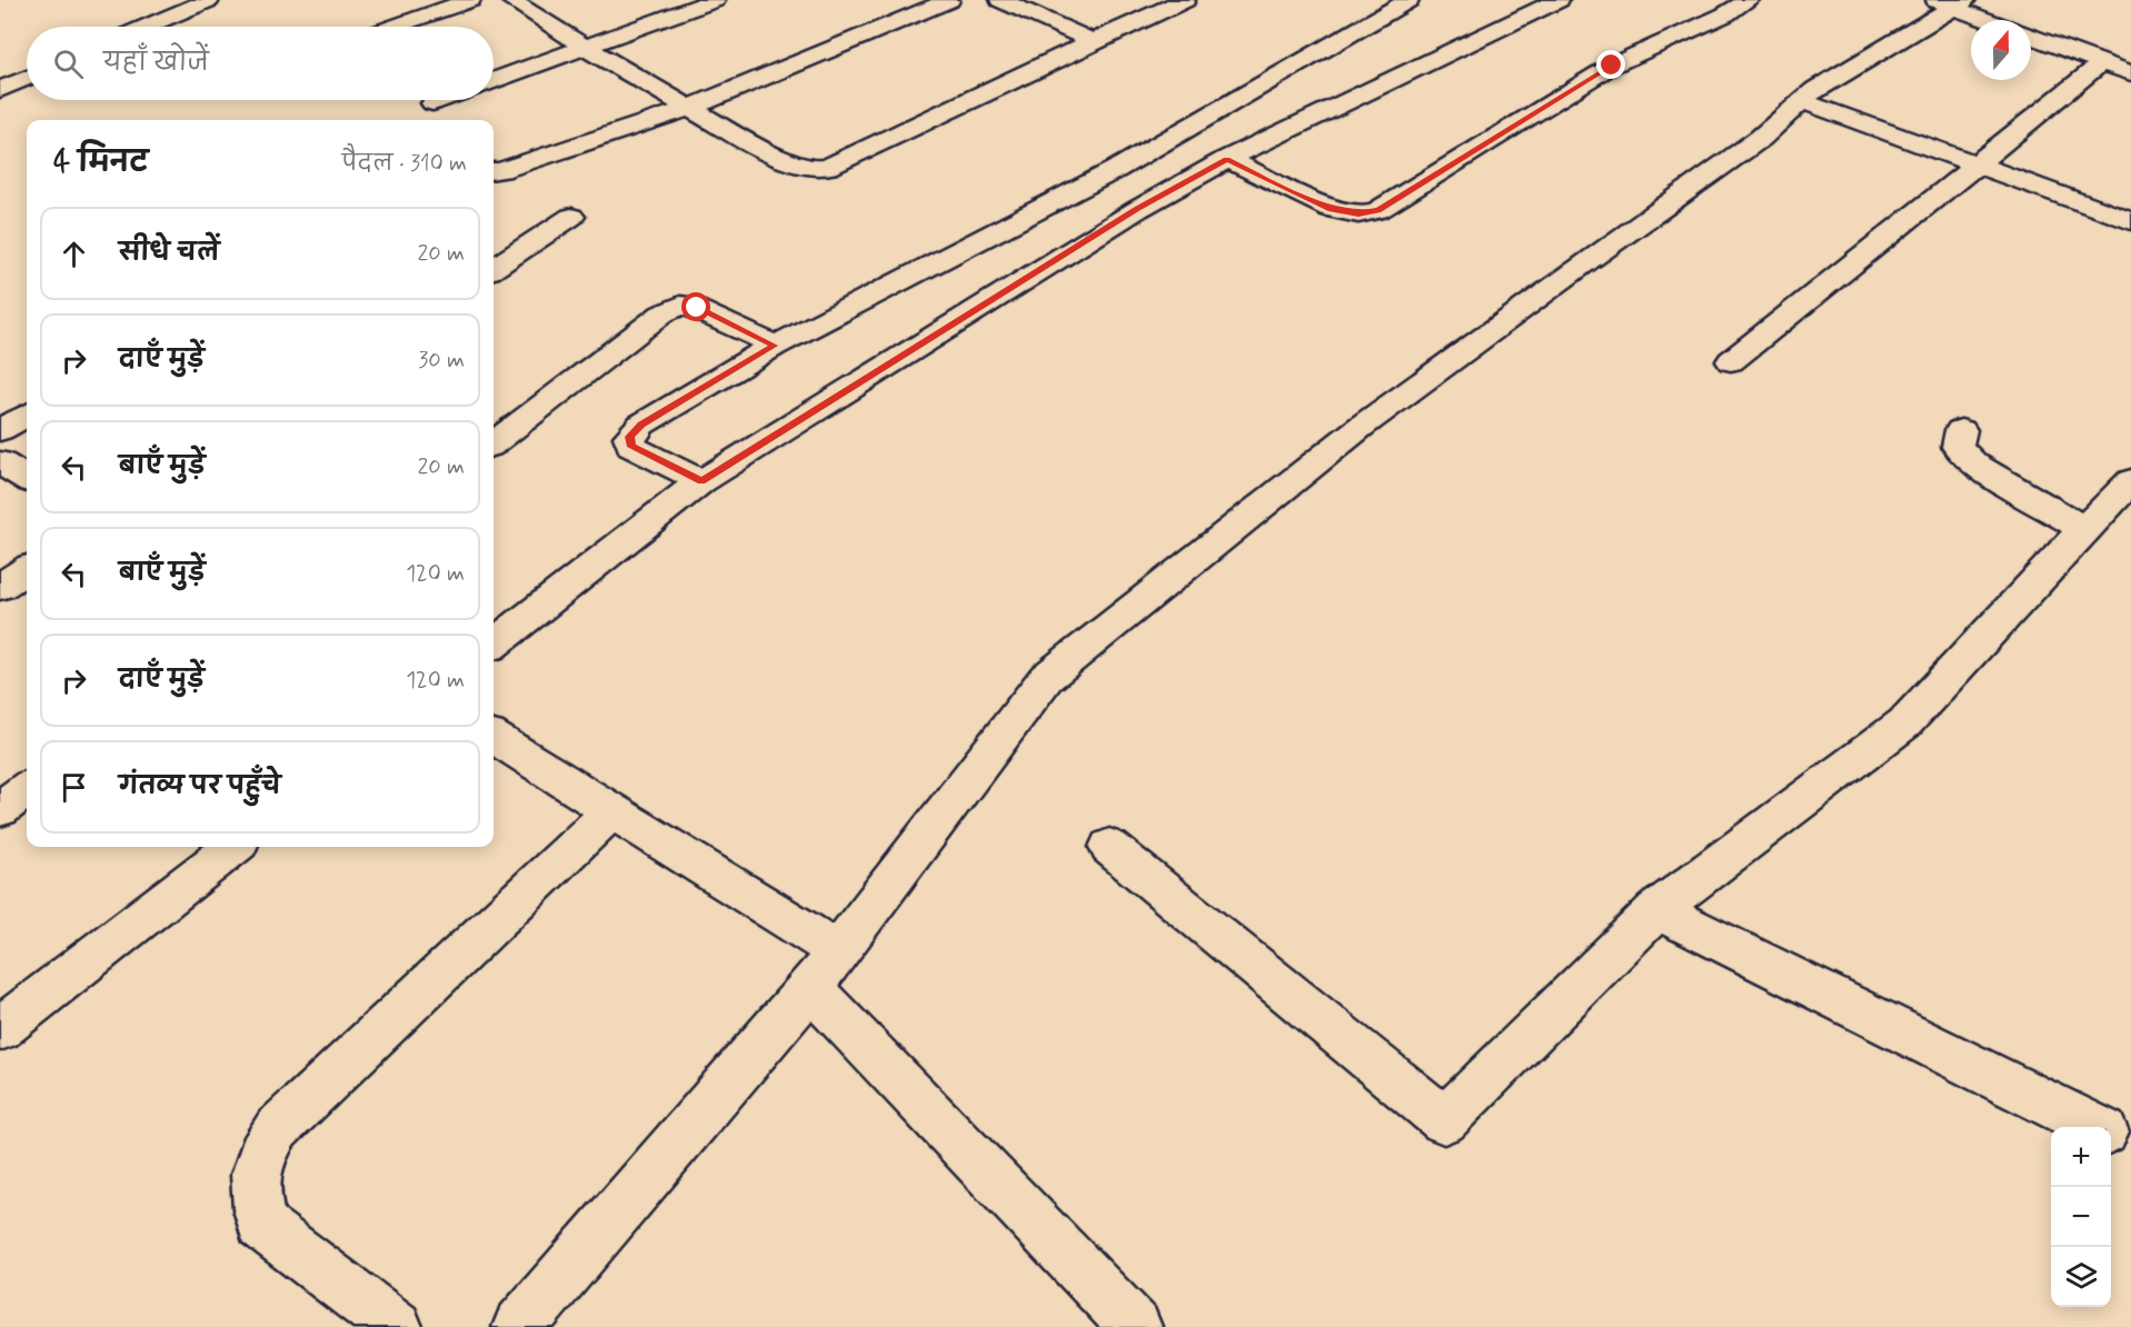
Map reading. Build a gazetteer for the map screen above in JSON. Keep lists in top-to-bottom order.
{
  "north": "top",
  "page": {
    "search": "यहाँ खोजें",
    "heading": ["4 मिनट", "पैदल · 310 m"],
    "list": [
      ["सीधे चलें", "20 m"],
      ["दाएँ मुड़ें", "30 m"],
      ["बाएँ मुड़ें", "20 m"],
      ["बाएँ मुड़ें", "120 m"],
      ["दाएँ मुड़ें", "120 m"],
      "गंतव्य पर पहुँचे"
    ],
    "map_buttons": ["+", "−"]
  }
}
